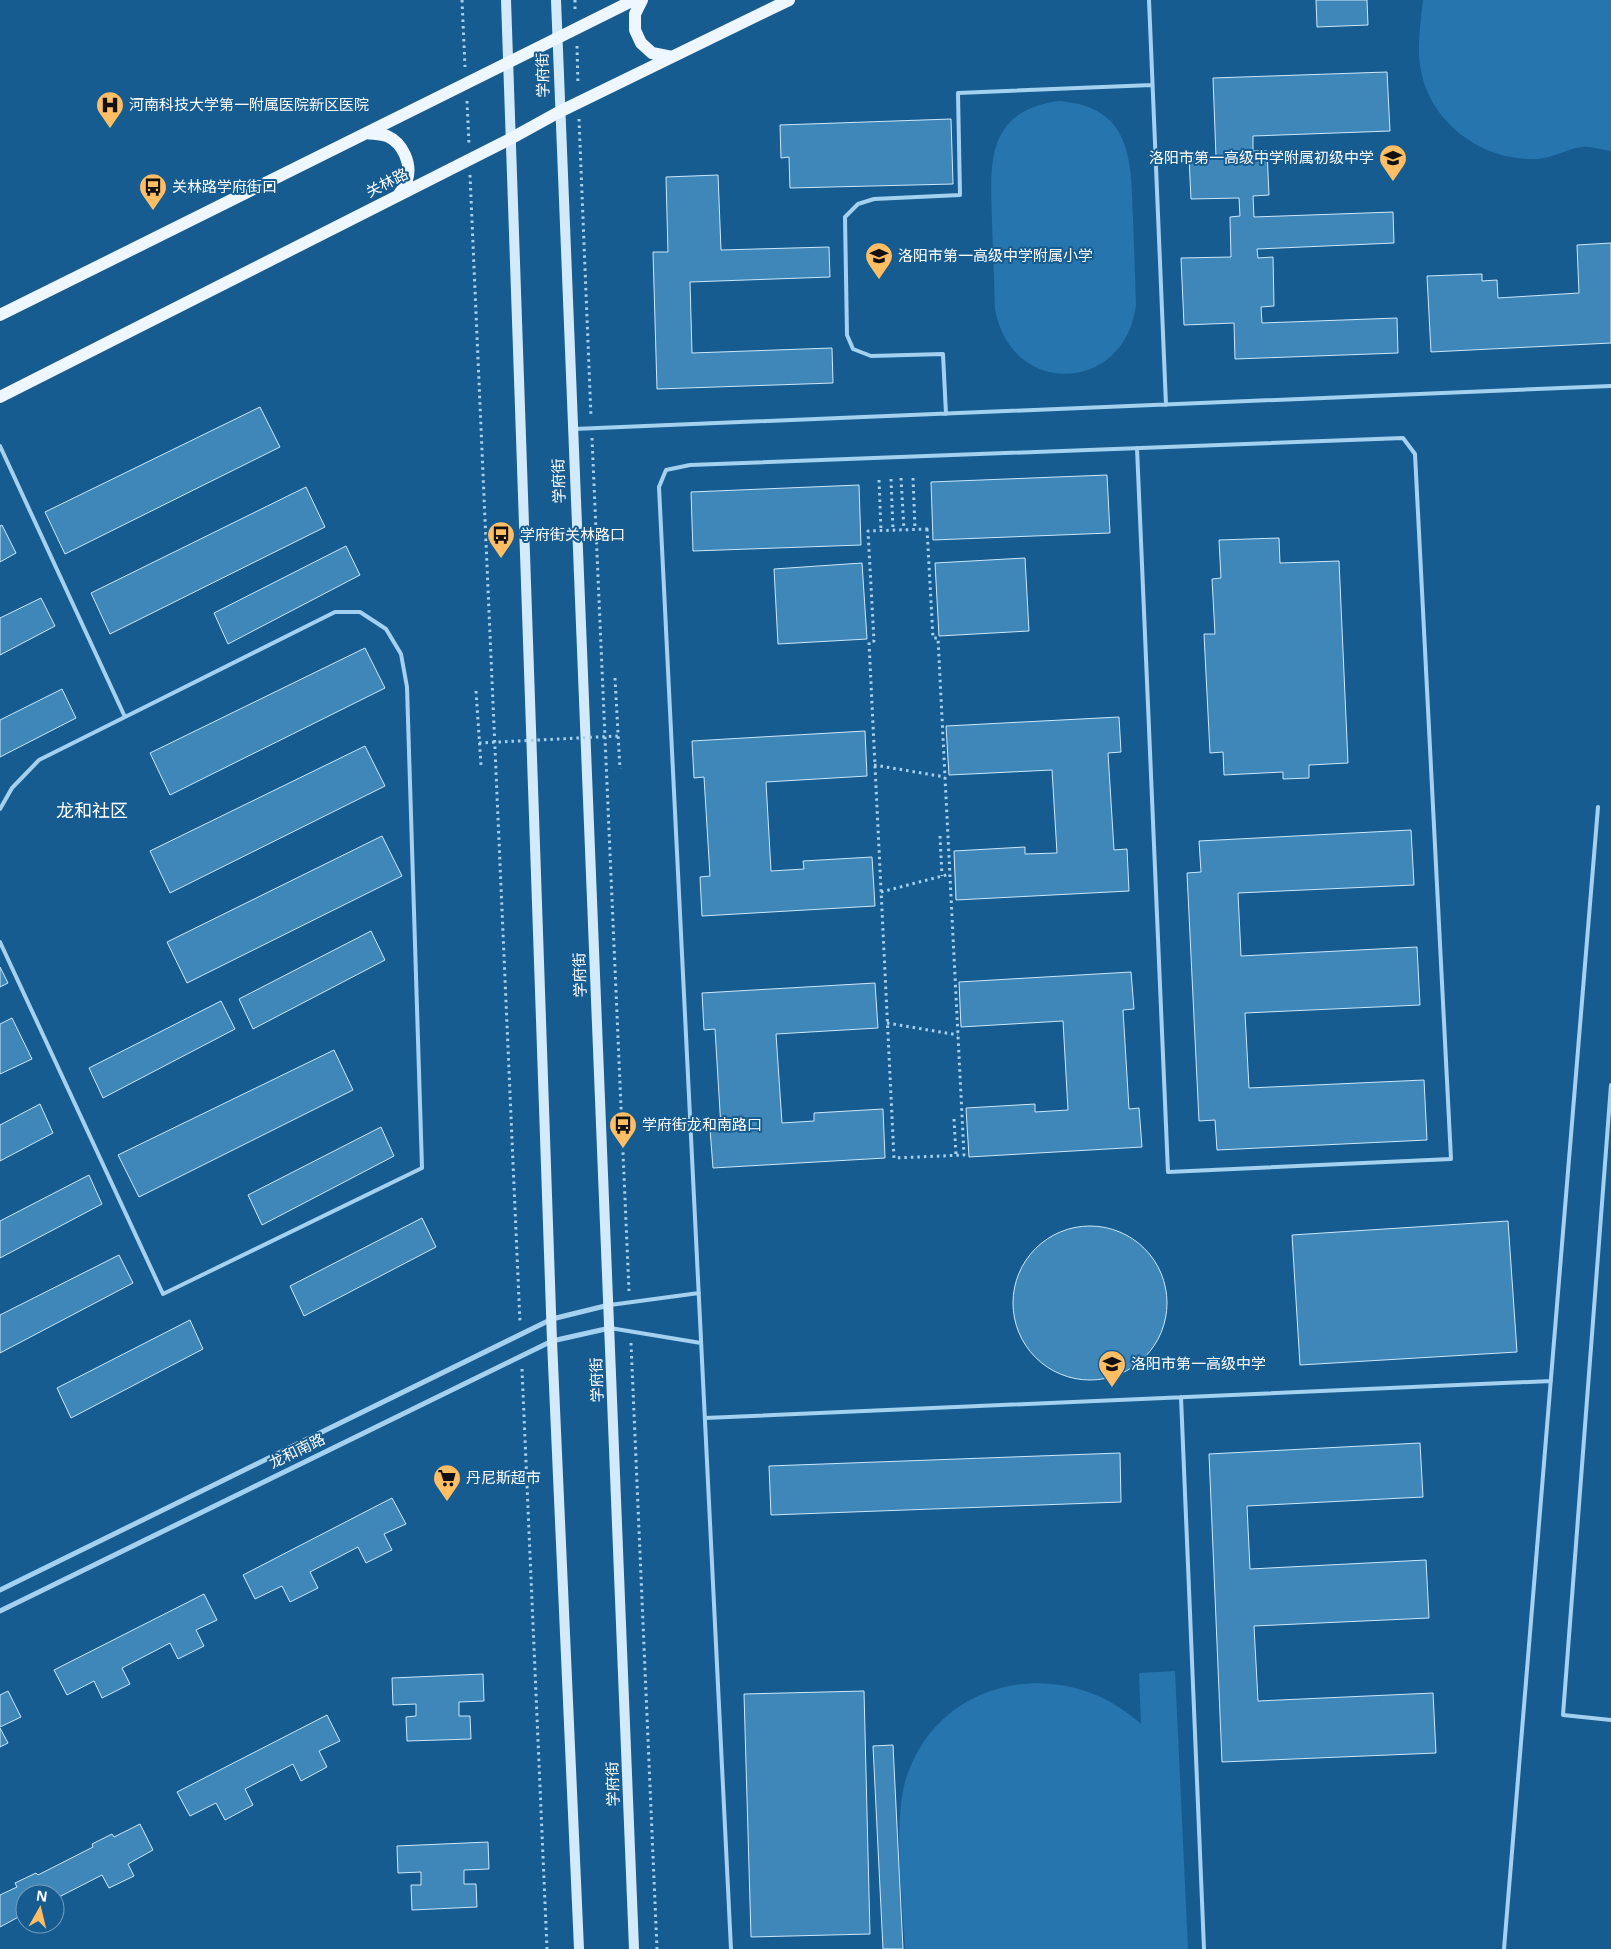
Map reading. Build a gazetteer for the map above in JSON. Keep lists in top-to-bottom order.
{
  "streets": {
    "main road": ["学府街", "关林路"],
    "street": ["龙和南路"]
  },
  "crossings": [
    ["学府街", "关林路"],
    ["学府街", "龙和南路"]
  ],
  "districts": ["龙和社区"],
  "places": {
    "hospital": ["河南科技大学第一附属医院新区医院"],
    "school or university": ["洛阳市第一高级中学附属初级中学", "洛阳市第一高级中学附属小学", "洛阳市第一高级中学"],
    "bus stop": ["关林路学府街口", "学府街关林路口", "学府街龙和南路口"],
    "supermarket": ["丹尼斯超市"]
  },
  "north": "top"
}
